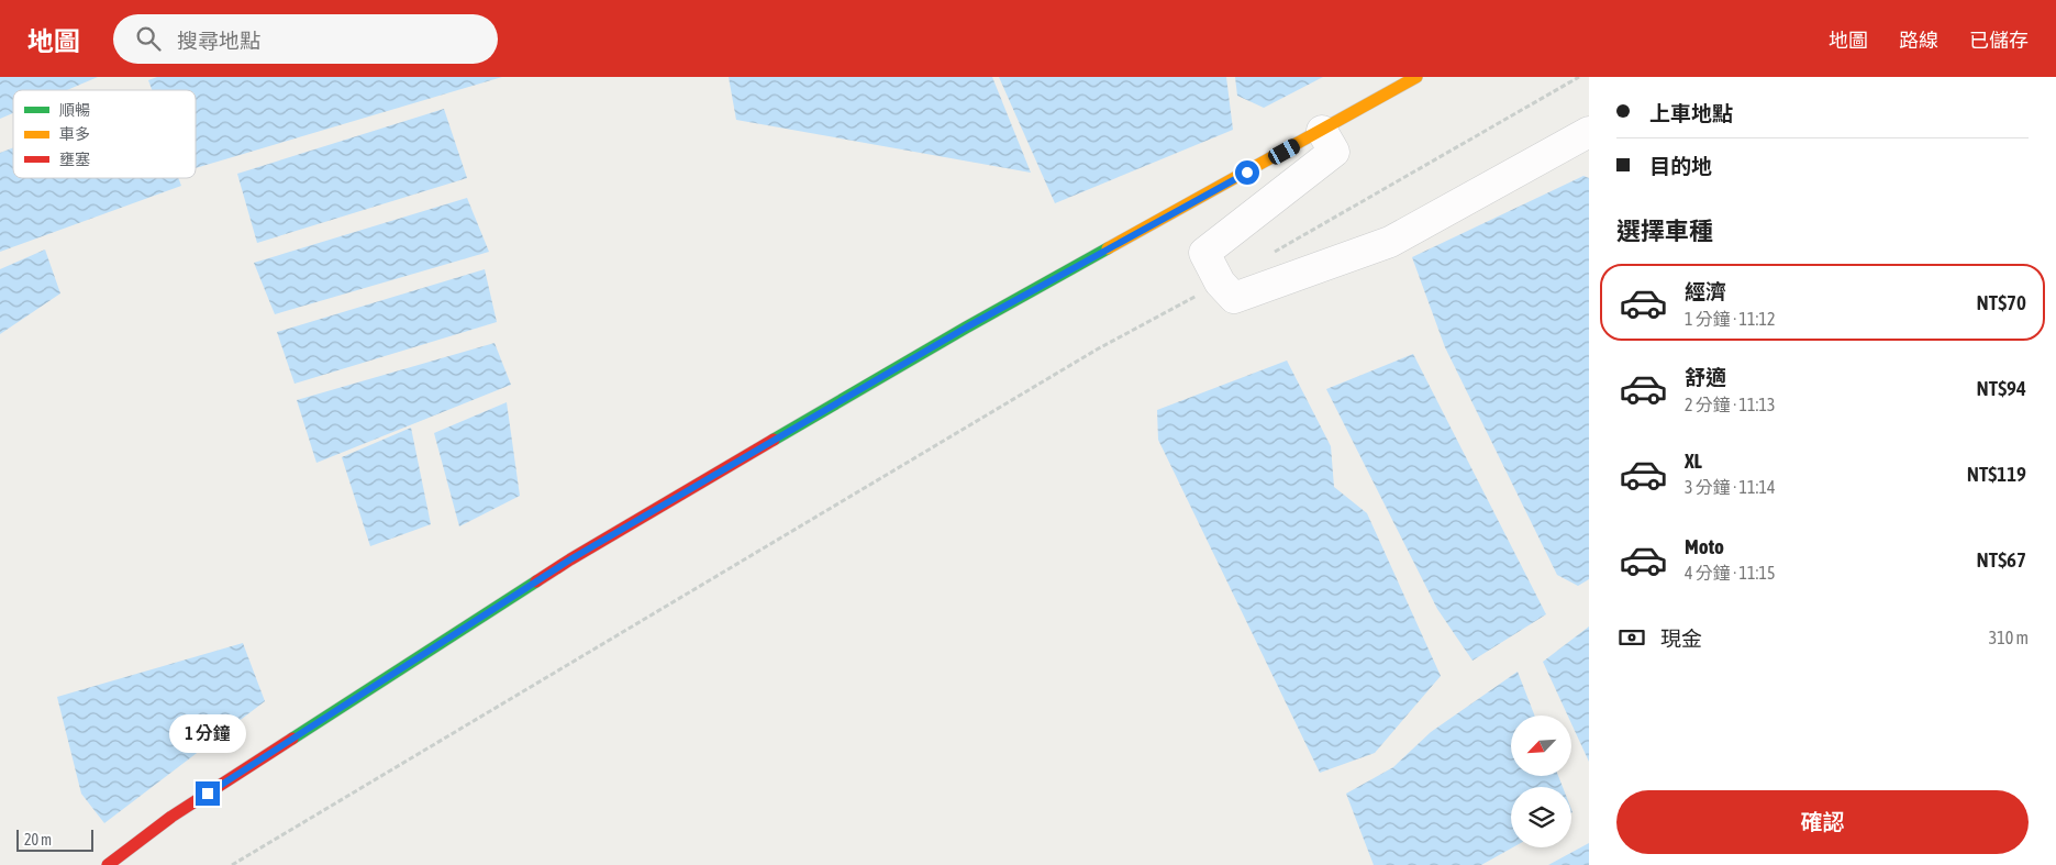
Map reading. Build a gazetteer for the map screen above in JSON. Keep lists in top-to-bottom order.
{
  "legend": ["順暢", "車多", "壅塞"],
  "scale_bar": "20 m",
  "north": "bottom left",
  "page": {
    "header": "地圖",
    "search": "搜尋地點",
    "nav": ["地圖", "路線", "已儲存"],
    "banner": ["上車地點", "目的地"],
    "heading": "選擇車種",
    "list": [
      {
        "name": "經濟",
        "note": "1 分鐘 · 11:12",
        "value": "NT$70"
      },
      {
        "name": "舒適",
        "note": "2 分鐘 · 11:13",
        "value": "NT$94"
      },
      {
        "name": "XL",
        "note": "3 分鐘 · 11:14",
        "value": "NT$119"
      },
      {
        "name": "Moto",
        "note": "4 分鐘 · 11:15",
        "value": "NT$67"
      }
    ],
    "pay": ["現金", "310 m"],
    "bubble": "1 分鐘",
    "buttons": "確認",
    "scale": "20 m"
  }
}
